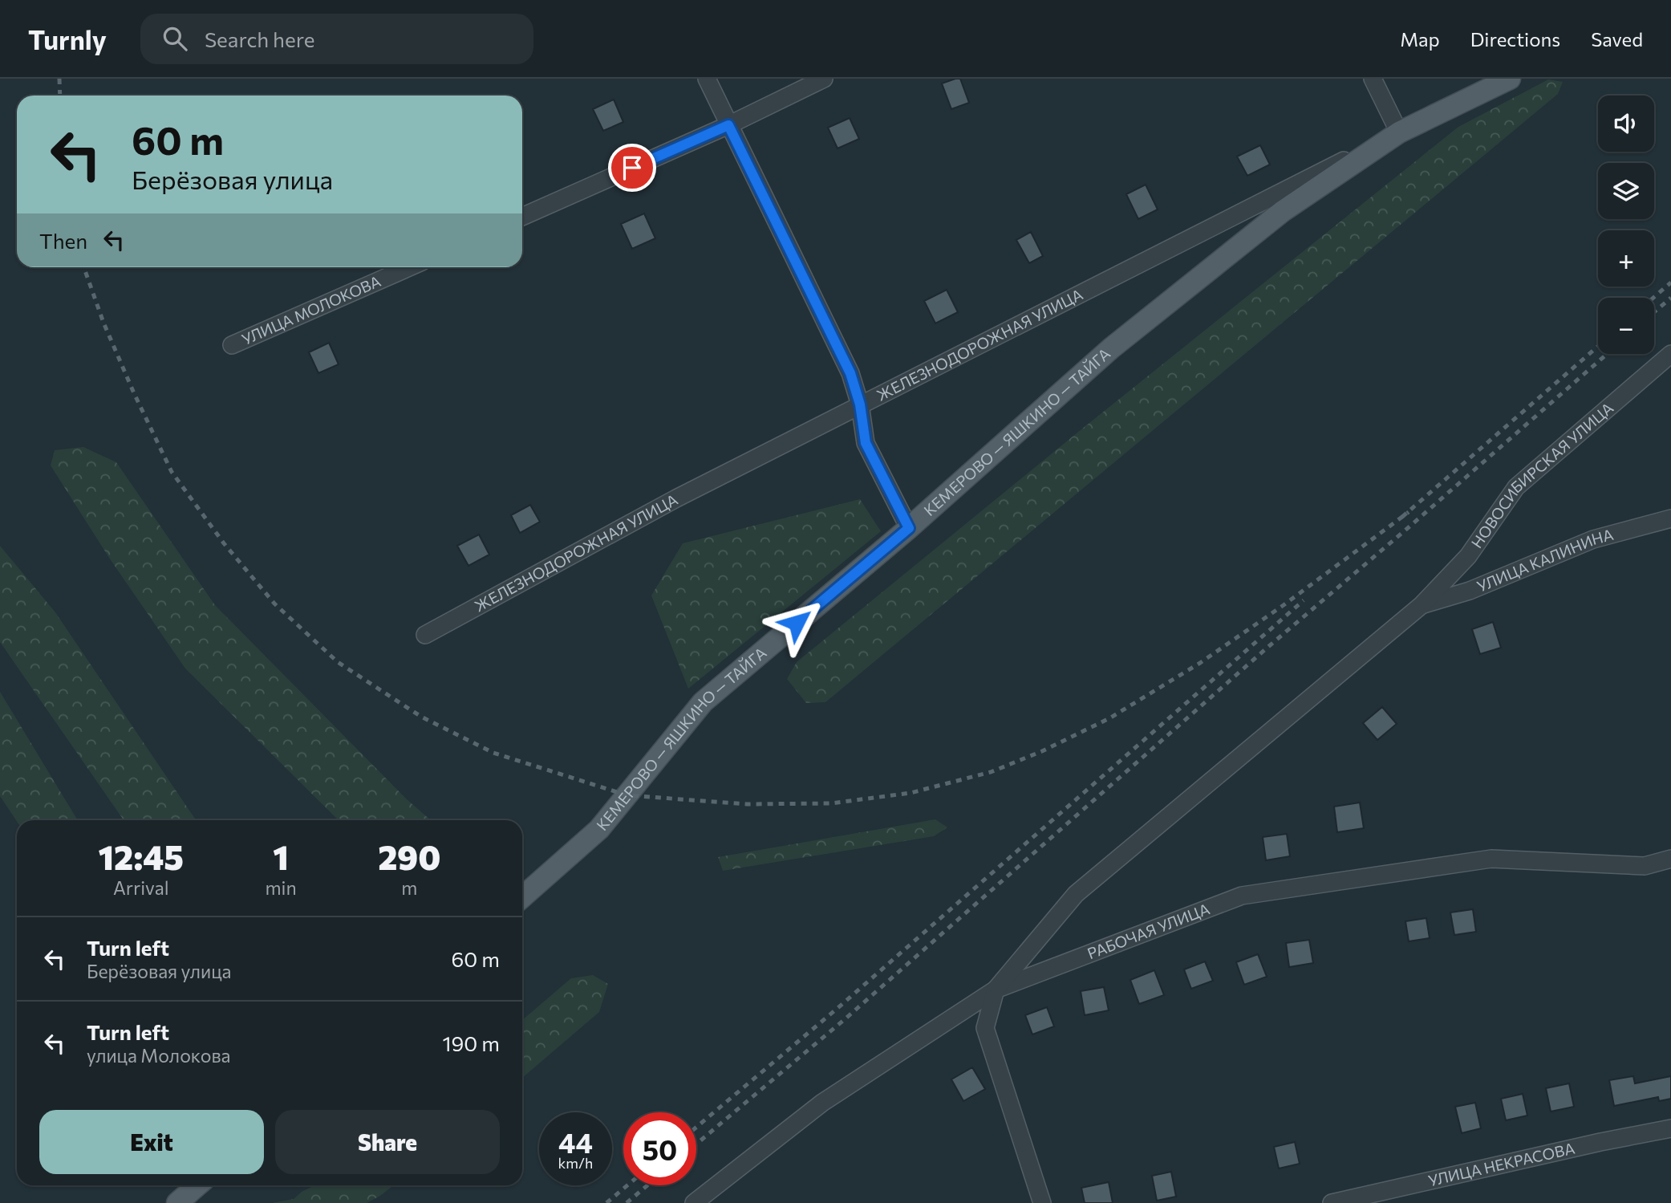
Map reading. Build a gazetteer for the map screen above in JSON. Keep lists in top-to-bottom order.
{
  "streets": {
    "main road": ["ЖЕЛЕЗНОДОРОЖНАЯ УЛИЦА", "КЕМЕРОВО — ЯШКИНО — ТАЙГА"],
    "street": [
      "УЛИЦА МОЛОКОВА",
      "НОВОСИБИРСКАЯ УЛИЦА",
      "УЛИЦА КАЛИНИНА",
      "РАБОЧАЯ УЛИЦА",
      "УЛИЦА НЕКРАСОВА"
    ]
  },
  "crossings": [
    ["ЖЕЛЕЗНОДОРОЖНАЯ УЛИЦА", "КЕМЕРОВО — ЯШКИНО — ТАЙГА"],
    ["НОВОСИБИРСКАЯ УЛИЦА", "УЛИЦА КАЛИНИНА"],
    ["НОВОСИБИРСКАЯ УЛИЦА", "РАБОЧАЯ УЛИЦА"]
  ],
  "page": {
    "header": "Turnly",
    "search": "Search here",
    "nav": ["Map", "Directions", "Saved"],
    "map_buttons": ["+", "−"],
    "turn": ["60 m", "Берёзовая улица"],
    "then": "Then",
    "eta": [
      "12:45",
      "Arrival",
      "1",
      "min",
      "290",
      "m"
    ],
    "list": [
      {
        "name": "Turn left",
        "note": "Берёзовая улица",
        "value": "60 m"
      },
      {
        "name": "Turn left",
        "note": "улица Молокова",
        "value": "190 m"
      }
    ],
    "buttons": ["Exit", "Share"],
    "speed": "44 km/h",
    "limit": "50"
  }
}
